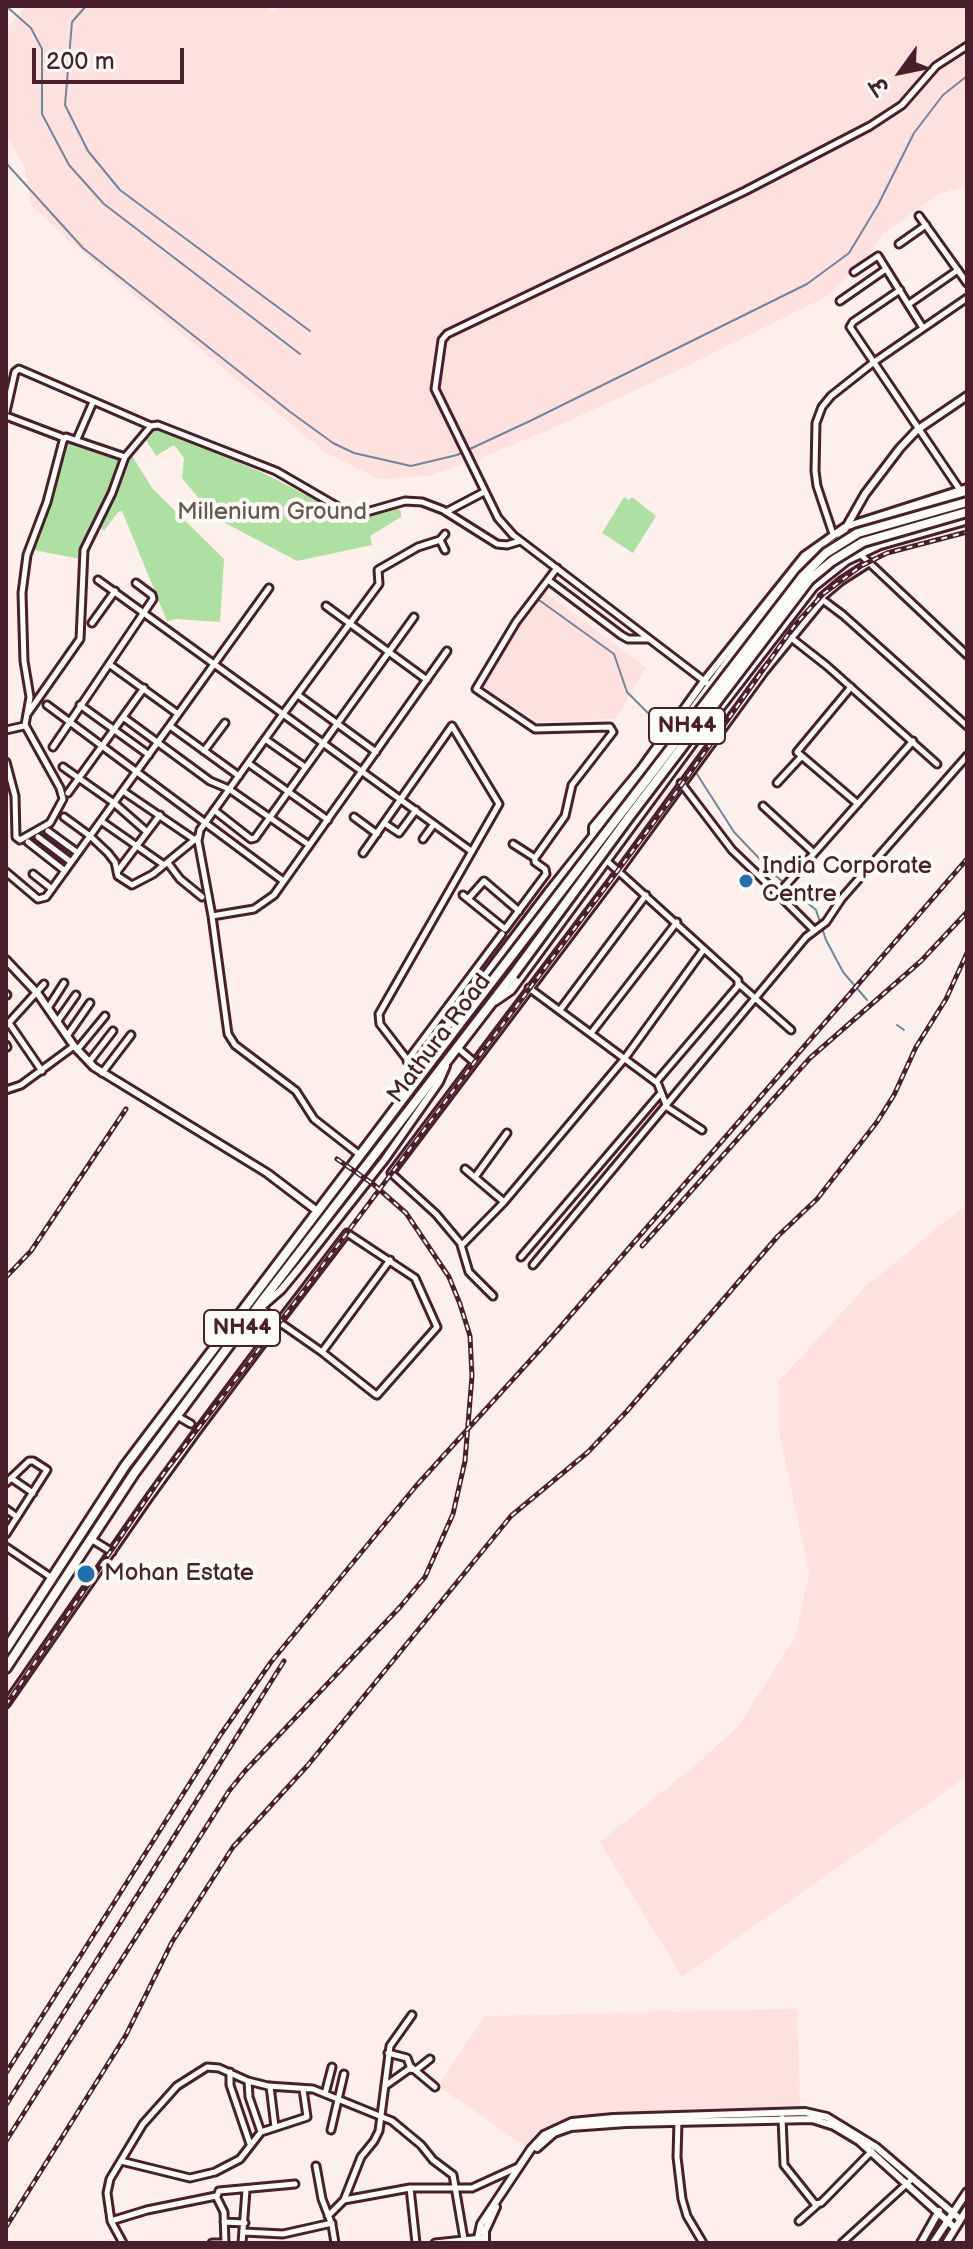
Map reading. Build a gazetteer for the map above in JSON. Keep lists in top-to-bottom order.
{
  "streets": {
    "highway": ["NH44", "Mathura Road"]
  },
  "parks": ["Millenium Ground"],
  "places": ["India Corporate Centre", "Mohan Estate"],
  "scale_bar": "200 m",
  "north": "bottom left"
}
